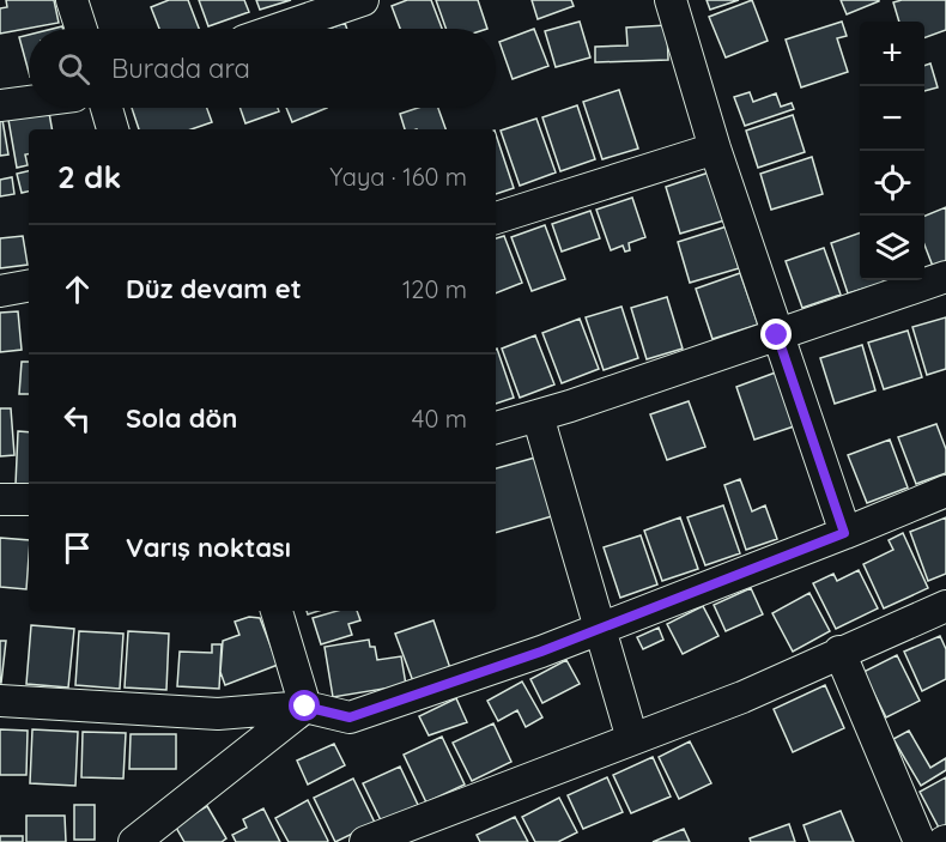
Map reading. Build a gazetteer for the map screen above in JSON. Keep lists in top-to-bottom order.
{
  "page": {
    "map_buttons": ["+", "−"],
    "search": "Burada ara",
    "heading": ["2 dk", "Yaya · 160 m"],
    "list": [
      ["Düz devam et", "120 m"],
      ["Sola dön", "40 m"],
      "Varış noktası"
    ]
  }
}
